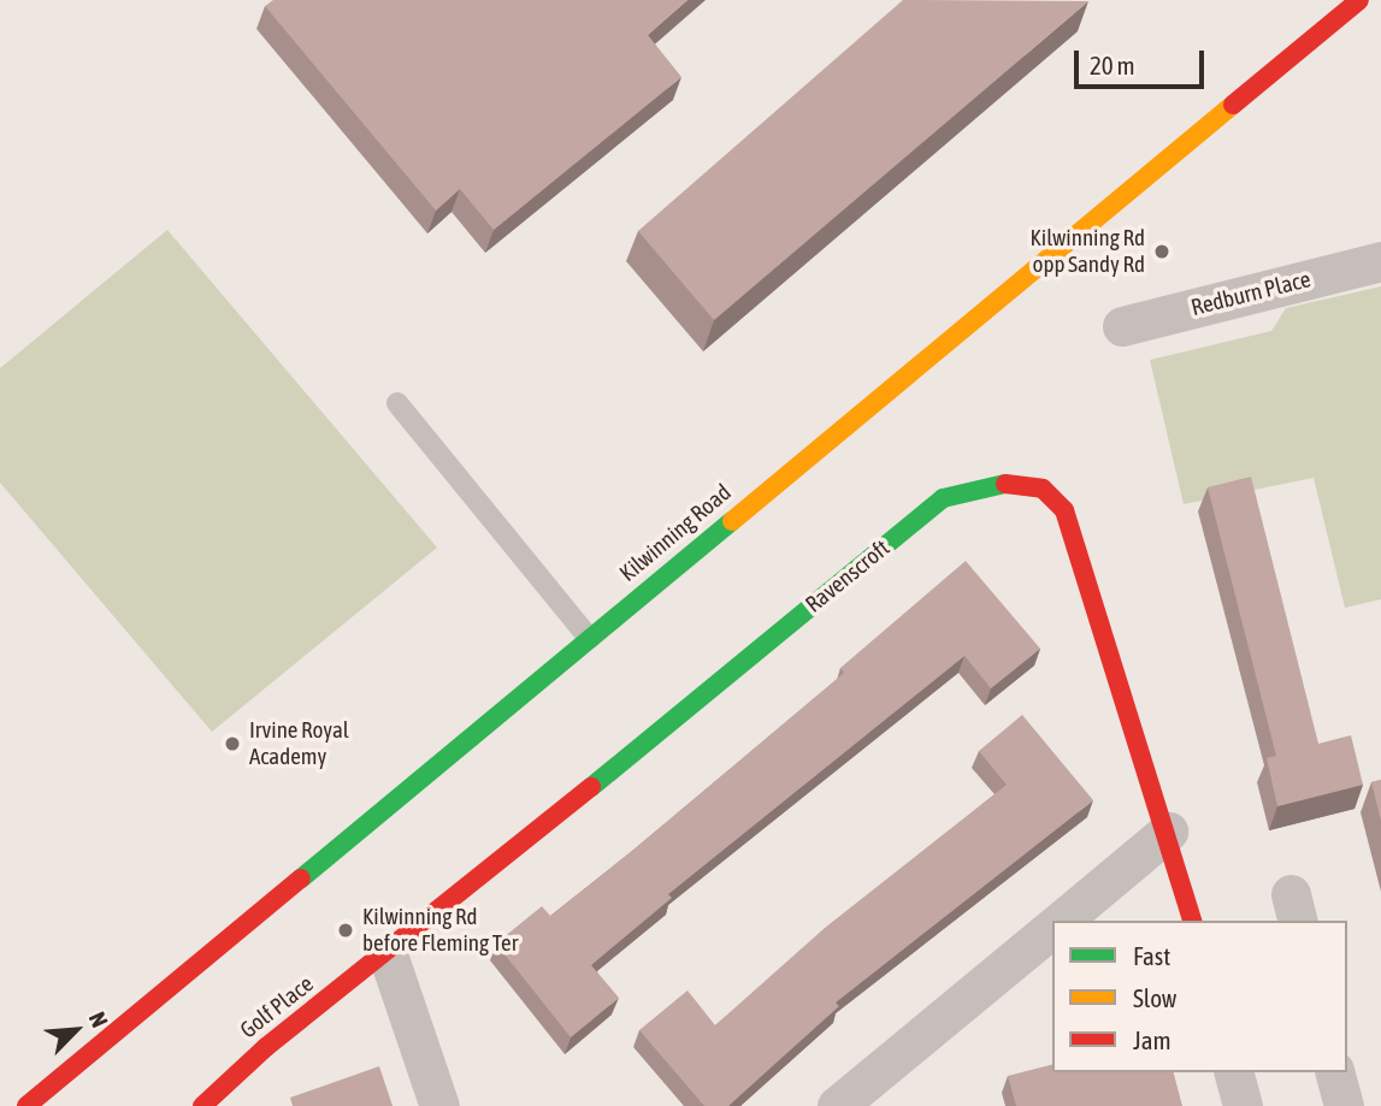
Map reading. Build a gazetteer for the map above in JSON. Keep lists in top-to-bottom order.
{
  "streets": {
    "main road": ["Kilwinning Road", "Ravenscroft", "Golf Place"],
    "street": ["Redburn Place"]
  },
  "crossings": [
    ["Ravenscroft", "Golf Place"]
  ],
  "places": ["Kilwinning Rd opp Sandy Rd", "Irvine Royal Academy", "Kilwinning Rd before Fleming Ter"],
  "legend": ["Fast", "Slow", "Jam"],
  "scale_bar": "20 m",
  "north": "top right"
}
